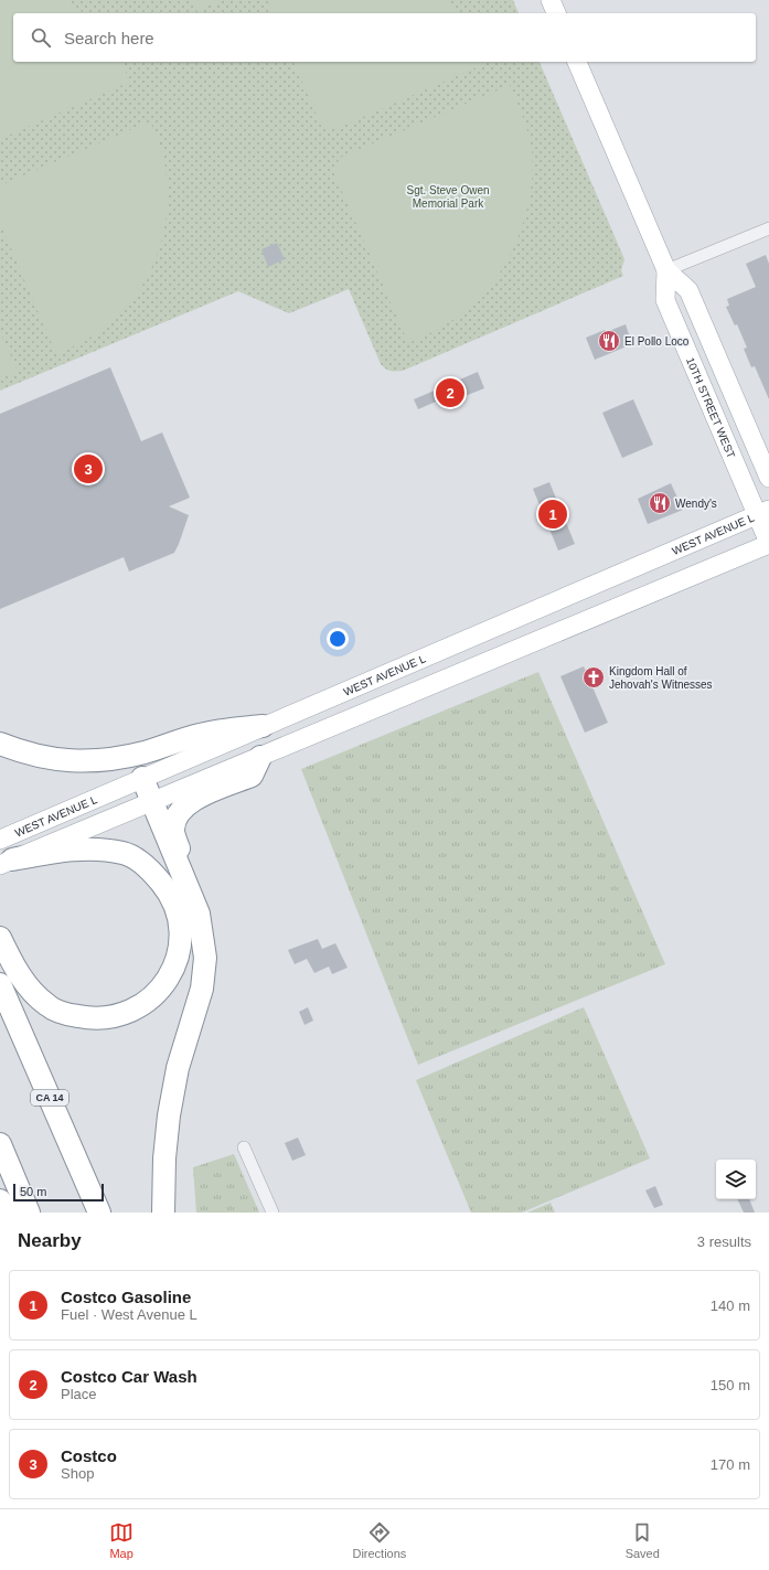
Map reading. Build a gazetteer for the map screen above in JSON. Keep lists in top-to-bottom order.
{
  "streets": {
    "highway": ["CA 14"],
    "main road": ["10TH STREET WEST", "WEST AVENUE L"]
  },
  "crossings": [
    ["10TH STREET WEST", "WEST AVENUE L"]
  ],
  "parks": ["Sgt. Steve Owen Memorial Park"],
  "places": {
    "restaurant": ["El Pollo Loco", "Wendy's"],
    "church": ["Kingdom Hall of Jehovah's Witnesses"]
  },
  "scale_bar": "50 m",
  "page": {
    "search": "Search here",
    "pins": ["2", "3", "1"],
    "scale": "50 m",
    "heading": ["Nearby", "3 results"],
    "list": [
      {
        "mark": "1",
        "name": "Costco Gasoline",
        "note": "Fuel · West Avenue L",
        "value": "140 m"
      },
      {
        "mark": "2",
        "name": "Costco Car Wash",
        "note": "Place",
        "value": "150 m"
      },
      {
        "mark": "3",
        "name": "Costco",
        "note": "Shop",
        "value": "170 m"
      }
    ],
    "nav": ["Map", "Directions", "Saved"]
  }
}
